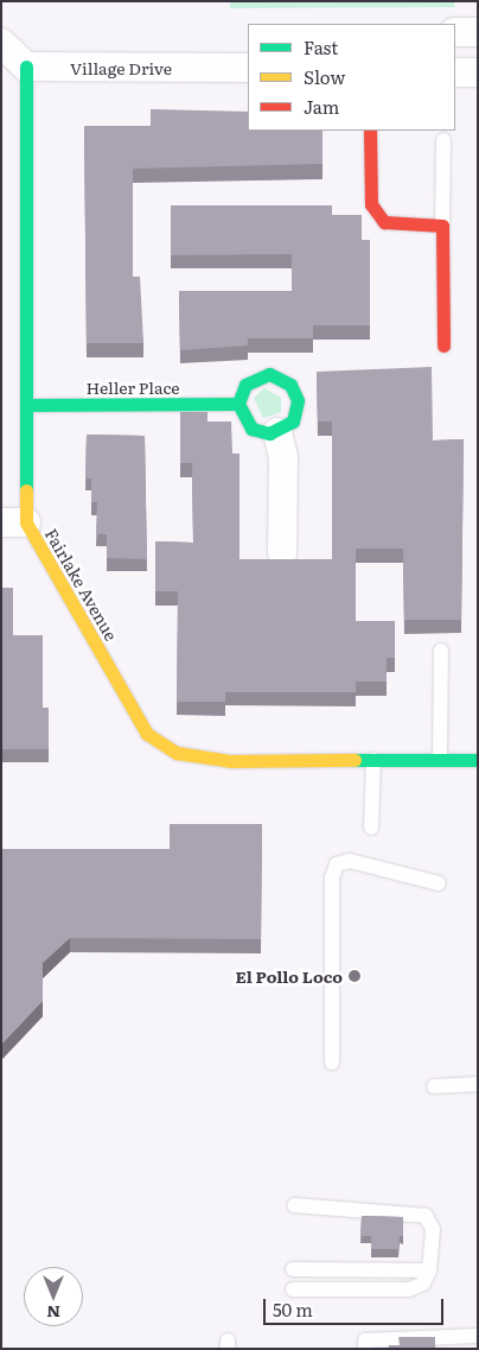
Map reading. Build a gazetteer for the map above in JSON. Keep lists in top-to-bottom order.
{
  "streets": {
    "street": ["Village Drive", "Heller Place", "Fairlake Avenue"]
  },
  "crossings": [
    ["Village Drive", "Fairlake Avenue"],
    ["Heller Place", "Fairlake Avenue"]
  ],
  "places": ["El Pollo Loco"],
  "legend": ["Fast", "Slow", "Jam"],
  "scale_bar": "50 m",
  "north": "bottom"
}
